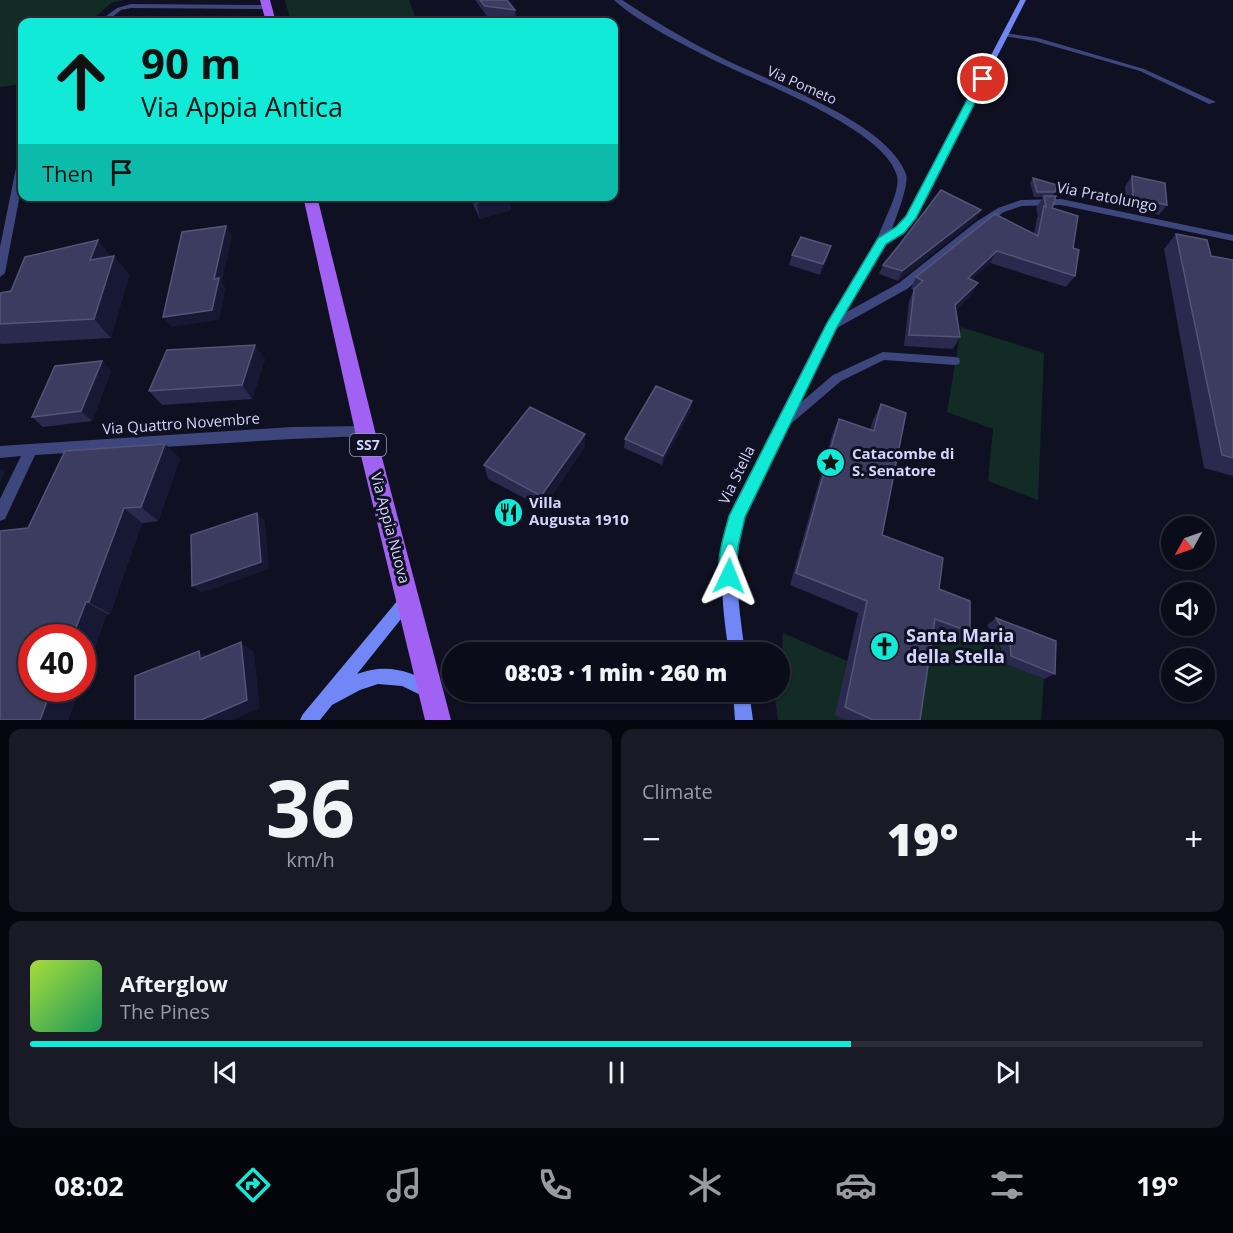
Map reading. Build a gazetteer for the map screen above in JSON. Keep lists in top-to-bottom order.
{
  "streets": {
    "main road": ["SS7", "Via Appia Nuova"],
    "street": [
      "Via Pometo",
      "Via Pratolungo",
      "Via Quattro Novembre",
      "Via Stella"
    ]
  },
  "crossings": [
    ["Via Pometo", "Via Stella"],
    ["Via Pratolungo", "Via Stella"],
    ["Via Quattro Novembre", "Via Appia Nuova"]
  ],
  "places": {
    "place": ["Catacombe di S. Senatore"],
    "restaurant": ["Villa Augusta 1910"],
    "church": ["Santa Maria della Stella"]
  },
  "north": "bottom left",
  "page": {
    "turn": ["90 m", "Via Appia Antica"],
    "then": "Then",
    "limit": "40",
    "trip": "08:03 · 1 min · 260 m",
    "tile": [
      ["36", "km/h"],
      "Climate"
    ],
    "heat": ["−", "19°", "+"],
    "song": ["Afterglow", "The Pines"],
    "tabs": ["08:02", "19°"]
  }
}
